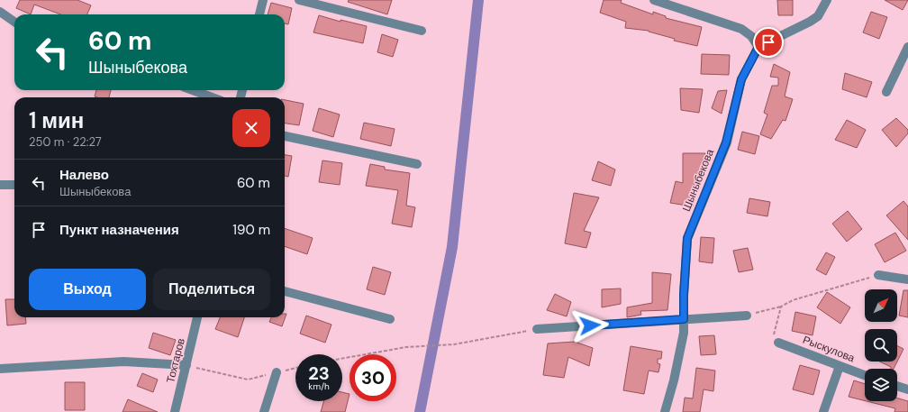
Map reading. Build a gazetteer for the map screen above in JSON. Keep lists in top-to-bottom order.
{
  "streets": {
    "street": ["Шыныбекова", "Рыскулова", "Тохтаров"]
  },
  "north": "top right",
  "page": {
    "turn": ["60 m", "Шыныбекова"],
    "heading": ["1 мин", "250 m · 22:27"],
    "list": [
      {
        "name": "Налево",
        "note": "Шыныбекова",
        "value": "60 m"
      },
      {
        "name": "Пункт назначения",
        "value": "190 m"
      }
    ],
    "buttons": ["Выход", "Поделиться"],
    "speed": "23 km/h",
    "limit": "30"
  }
}
